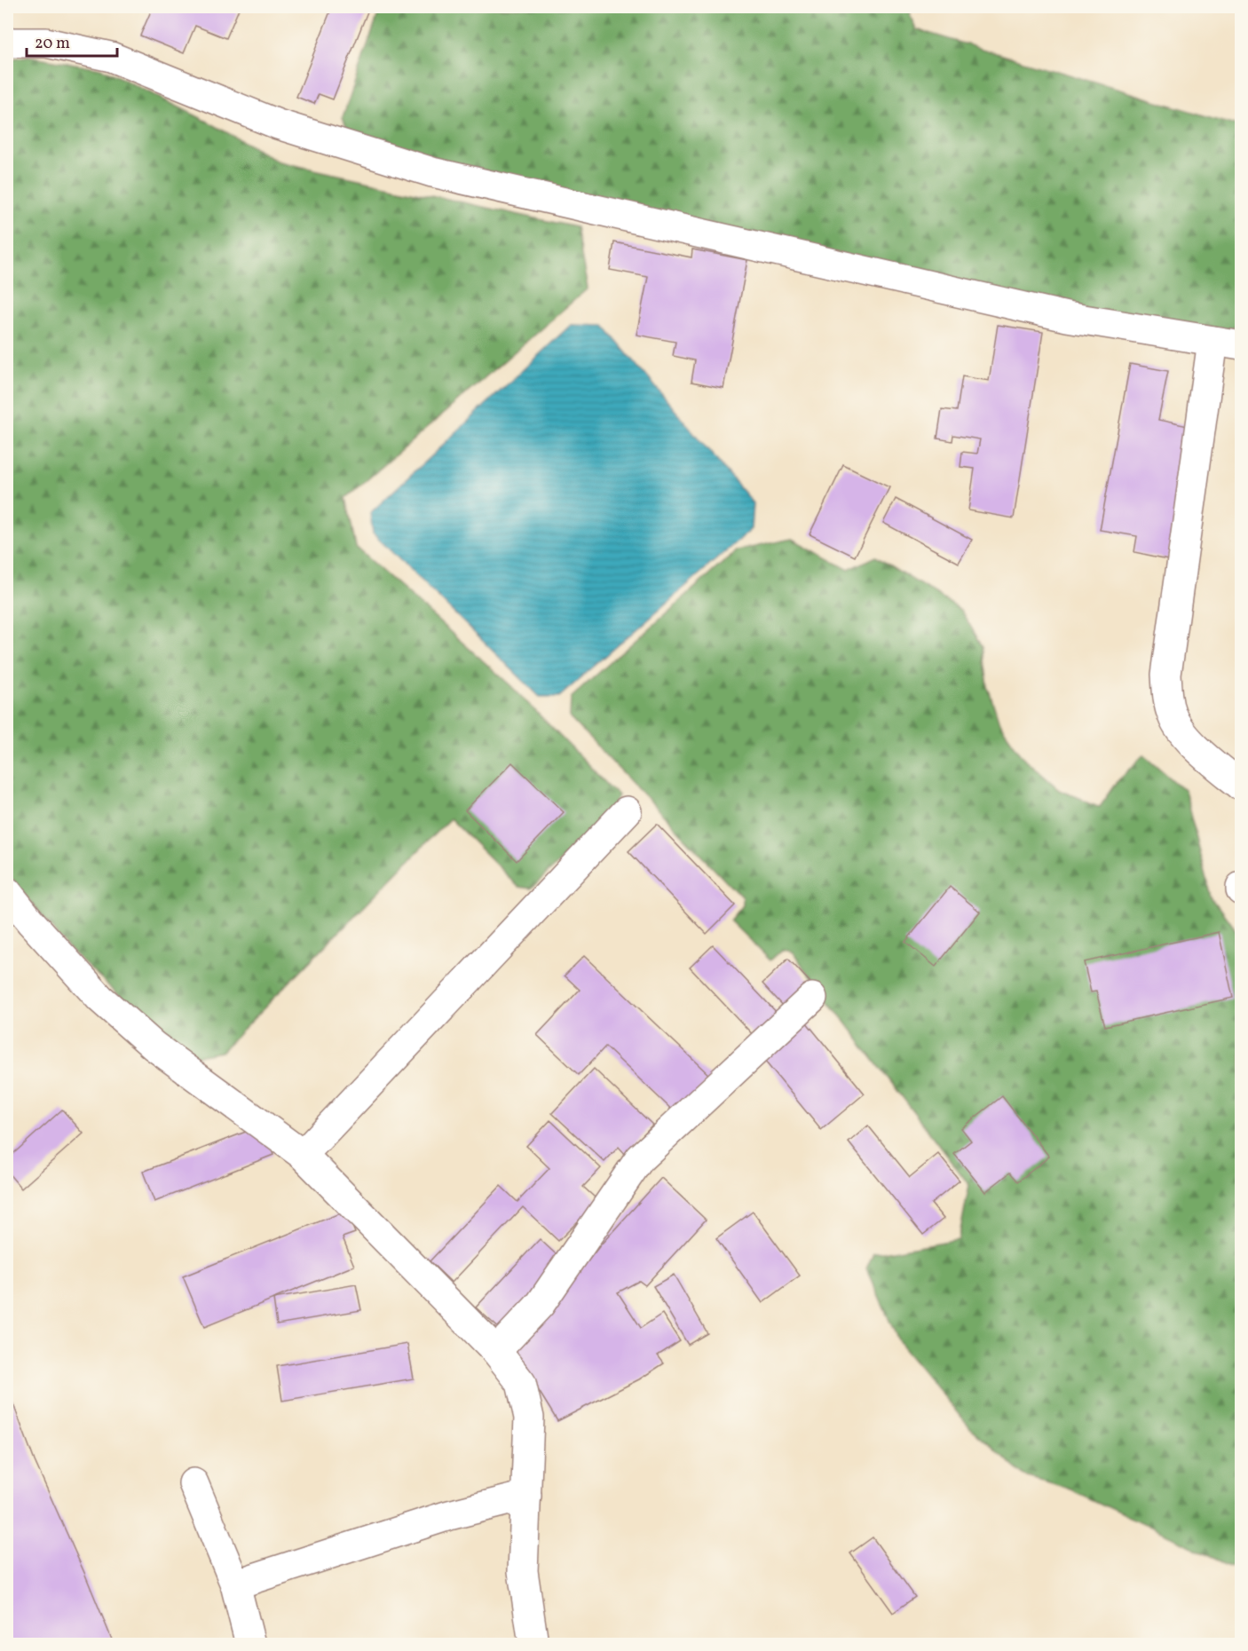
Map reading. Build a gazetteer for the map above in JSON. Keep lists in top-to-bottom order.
{
  "scale_bar": "20 m"
}
